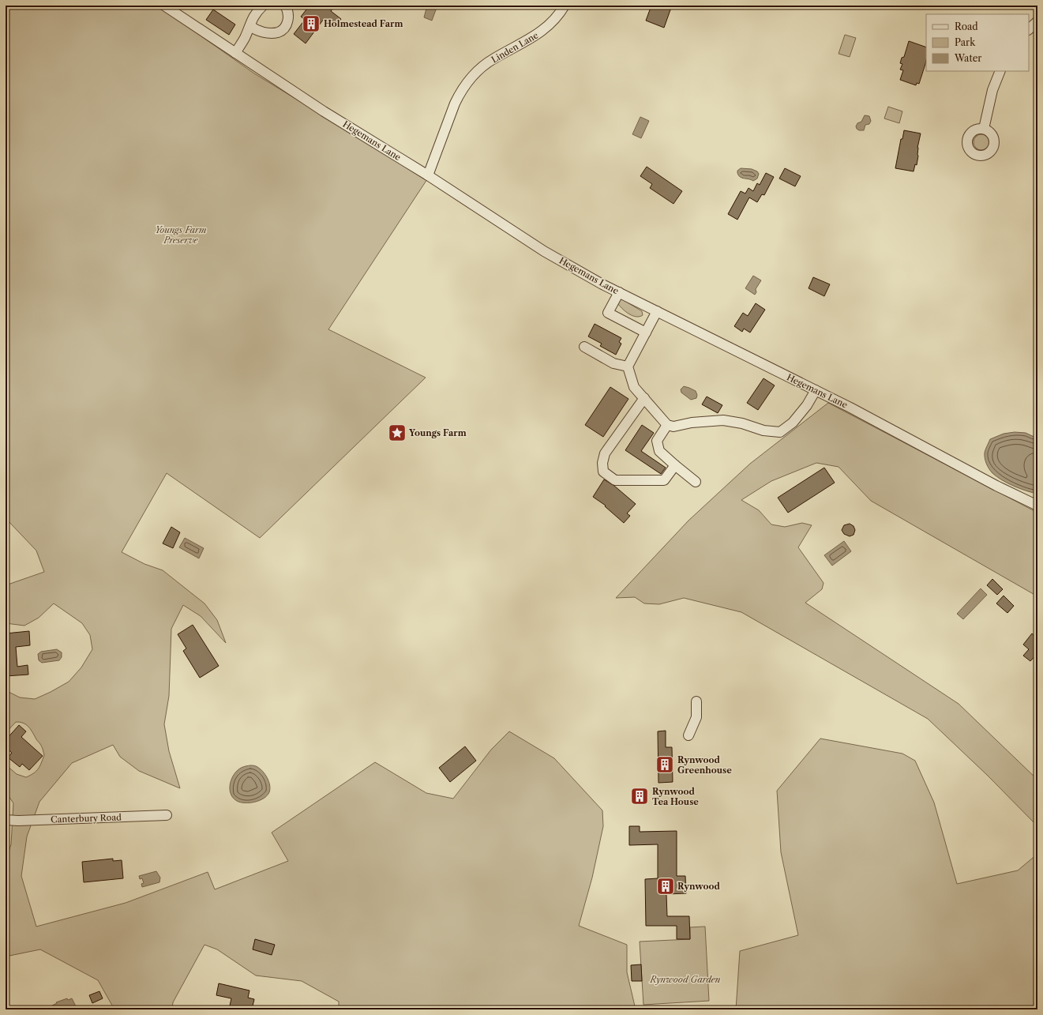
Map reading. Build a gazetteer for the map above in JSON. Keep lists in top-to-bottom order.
{
  "streets": {
    "street": ["Linden Lane", "Hegemans Lane", "Canterbury Road"]
  },
  "crossings": [
    ["Linden Lane", "Hegemans Lane"]
  ],
  "parks": ["Youngs Farm Preserve", "Rynwood Garden"],
  "places": {
    "building": [
      "Holmestead Farm",
      "Rynwood Greenhouse",
      "Rynwood Tea House",
      "Rynwood"
    ],
    "place": ["Youngs Farm"]
  },
  "legend": ["Road", "Park", "Water"]
}
